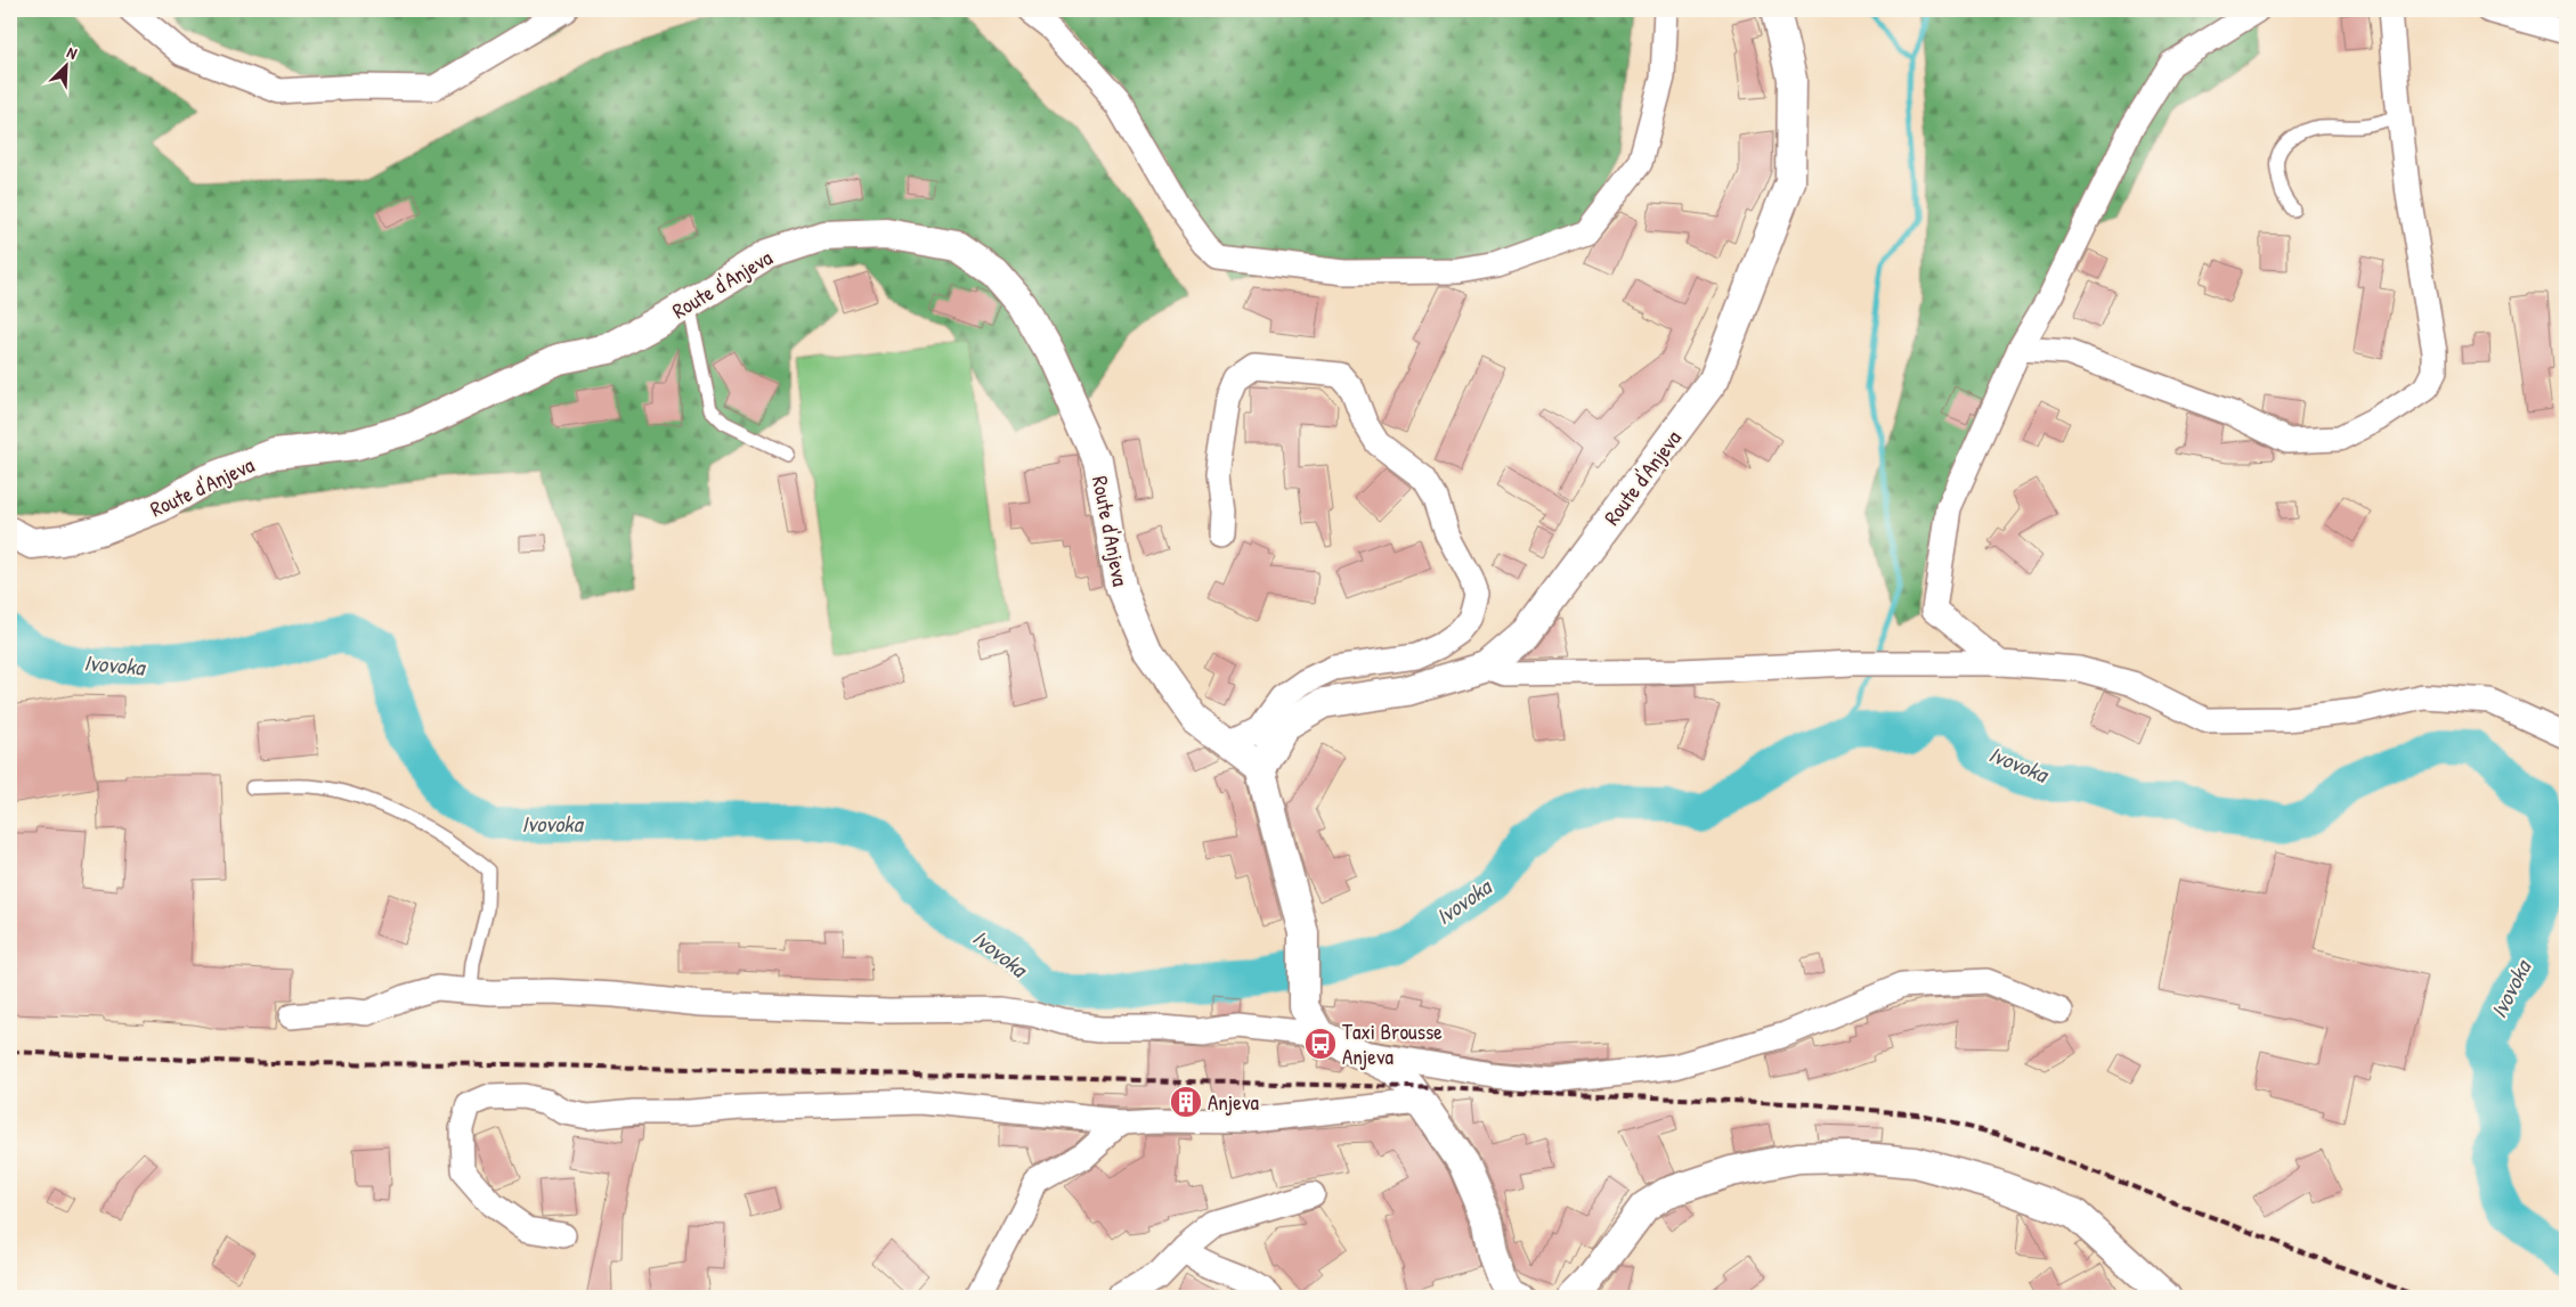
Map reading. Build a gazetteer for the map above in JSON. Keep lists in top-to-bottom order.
{
  "streets": {
    "street": ["Route d'Anjeva"]
  },
  "water": ["Ivovoka"],
  "places": {
    "bus stop": ["Taxi Brousse Anjeva"],
    "building": ["Anjeva"]
  },
  "north": "top right"
}
